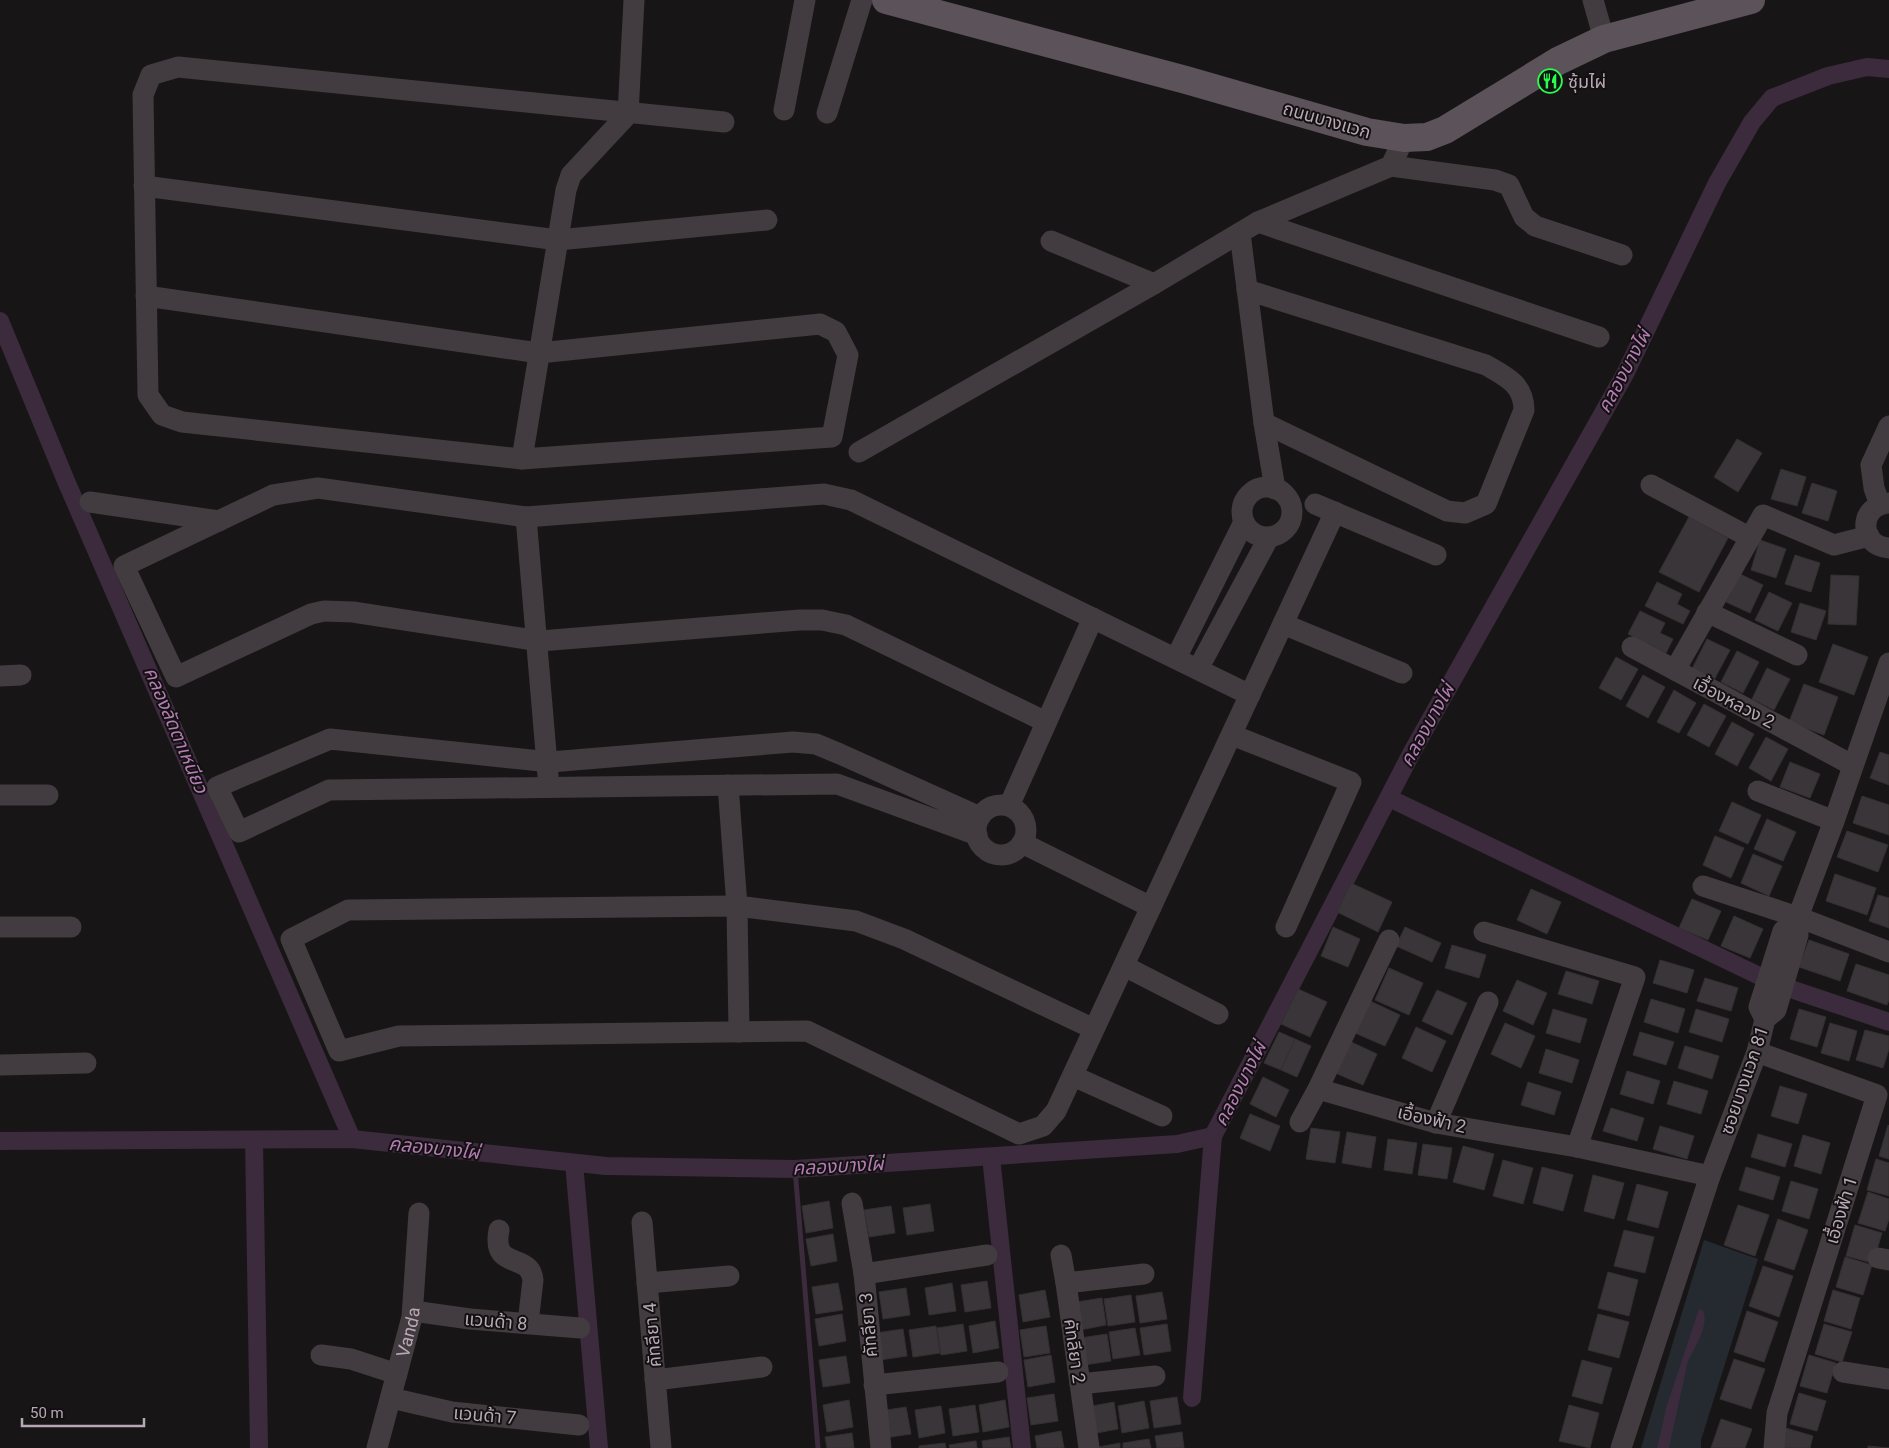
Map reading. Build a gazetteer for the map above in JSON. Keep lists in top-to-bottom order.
{
  "streets": {
    "main road": ["ถนนบางแวก"],
    "street": [
      "เอื้องหลวง 2",
      "ซอยบางแวก 81",
      "เอื้องฟ้า 2",
      "เอื้องฟ้า 1",
      "แวนด้า 8",
      "คัทลียา 3",
      "Vanda",
      "คัทลียา 4",
      "คัทลียา 2",
      "แวนด้า 7"
    ]
  },
  "crossings": [
    ["เอื้องหลวง 2", "ซอยบางแวก 81"],
    ["ซอยบางแวก 81", "เอื้องฟ้า 2"],
    ["ซอยบางแวก 81", "เอื้องฟ้า 1"],
    ["แวนด้า 8", "Vanda"],
    ["Vanda", "แวนด้า 7"]
  ],
  "water": ["คลองบางไผ่", "คลองลัดตาเหนียว"],
  "places": {
    "restaurant": ["ซุ้มไผ่"]
  },
  "scale_bar": "50 m"
}
